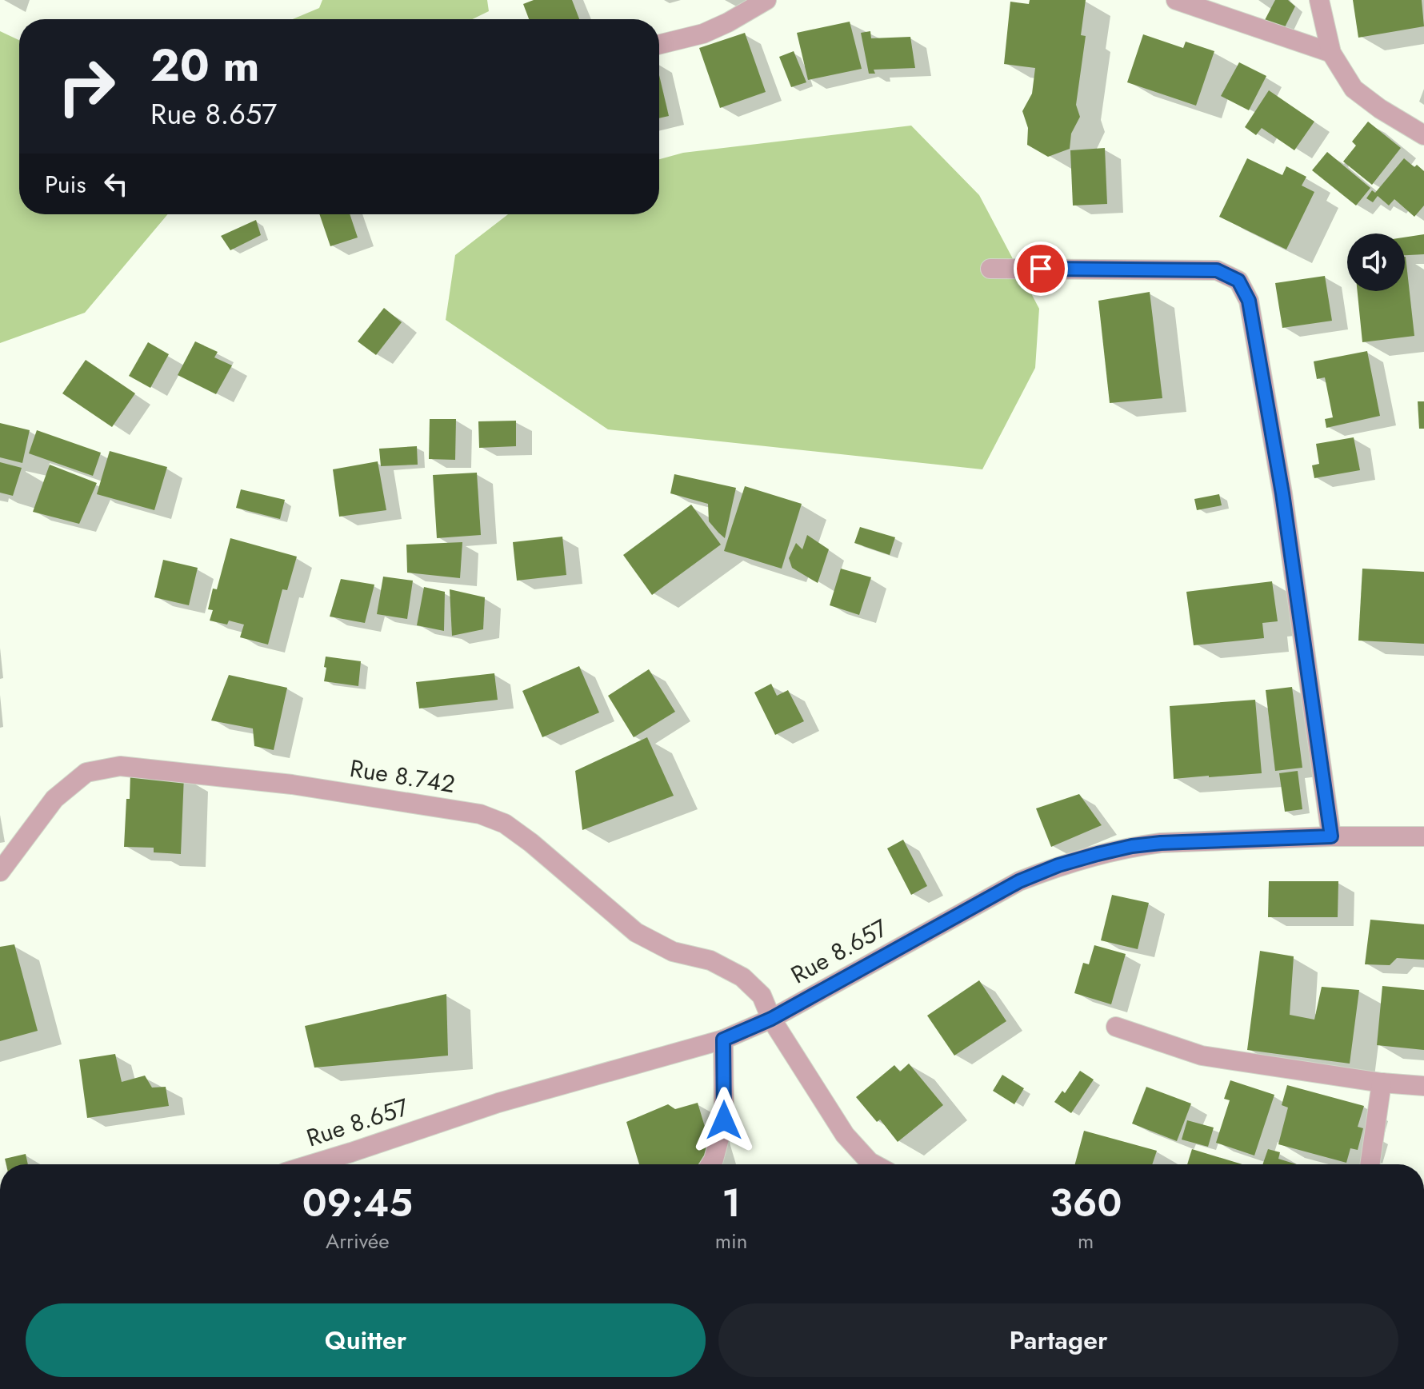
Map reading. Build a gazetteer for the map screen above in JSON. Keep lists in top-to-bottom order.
{
  "streets": {
    "street": ["Rue 8.742", "Rue 8.657"]
  },
  "crossings": [
    ["Rue 8.742", "Rue 8.657"]
  ],
  "page": {
    "turn": ["20 m", "Rue 8.657"],
    "then": "Puis",
    "eta": [
      "09:45",
      "Arrivée",
      "1",
      "min",
      "360",
      "m"
    ],
    "buttons": ["Quitter", "Partager"]
  }
}
